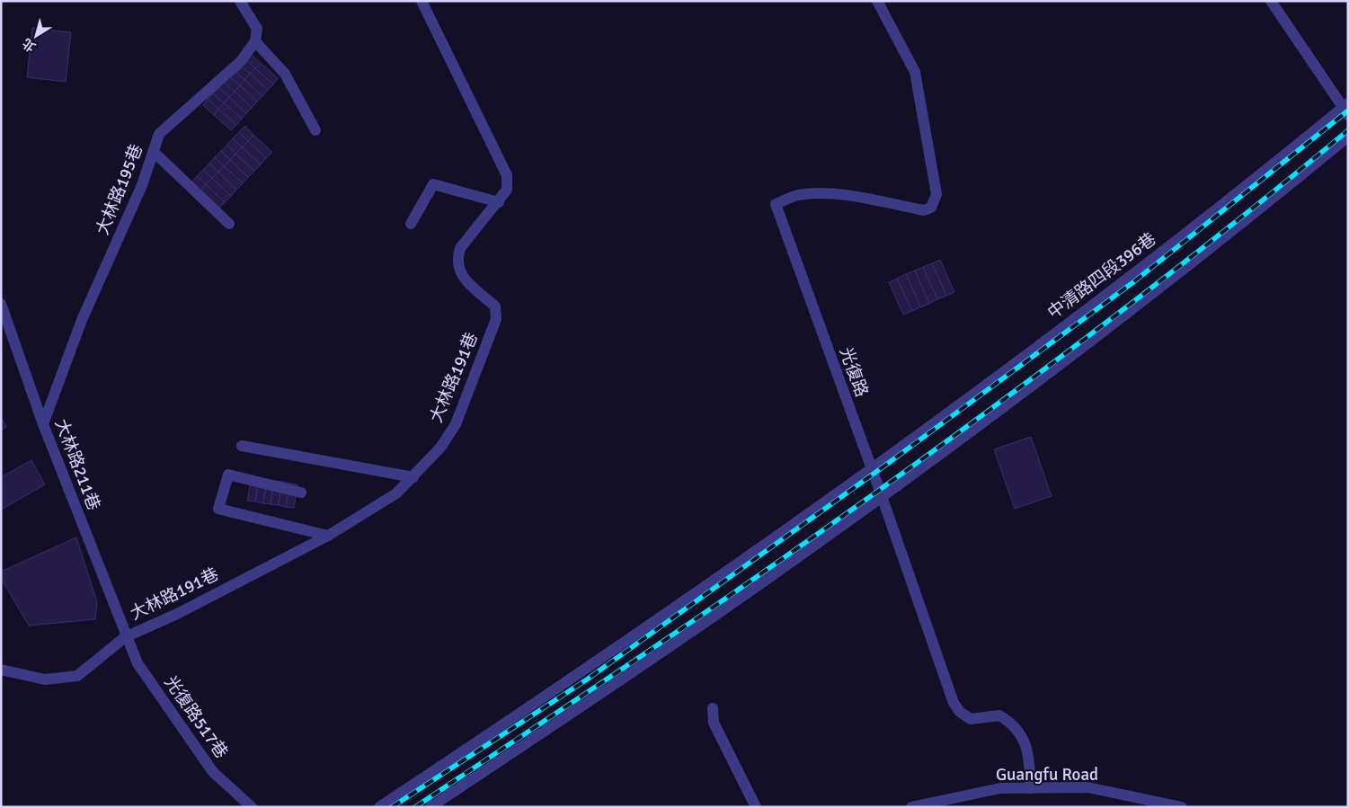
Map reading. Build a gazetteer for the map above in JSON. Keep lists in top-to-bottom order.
{
  "streets": {
    "street": [
      "大林路195巷",
      "中清路四段396巷",
      "光復路",
      "大林路191巷",
      "大林路211巷",
      "光復路517巷",
      "Guangfu Road"
    ]
  },
  "crossings": [
    ["大林路195巷", "大林路211巷"],
    ["中清路四段396巷", "光復路"],
    ["光復路", "Guangfu Road"],
    ["大林路191巷", "大林路211巷"],
    ["大林路191巷", "光復路517巷"],
    ["大林路211巷", "光復路517巷"]
  ],
  "north": "bottom left"
}
